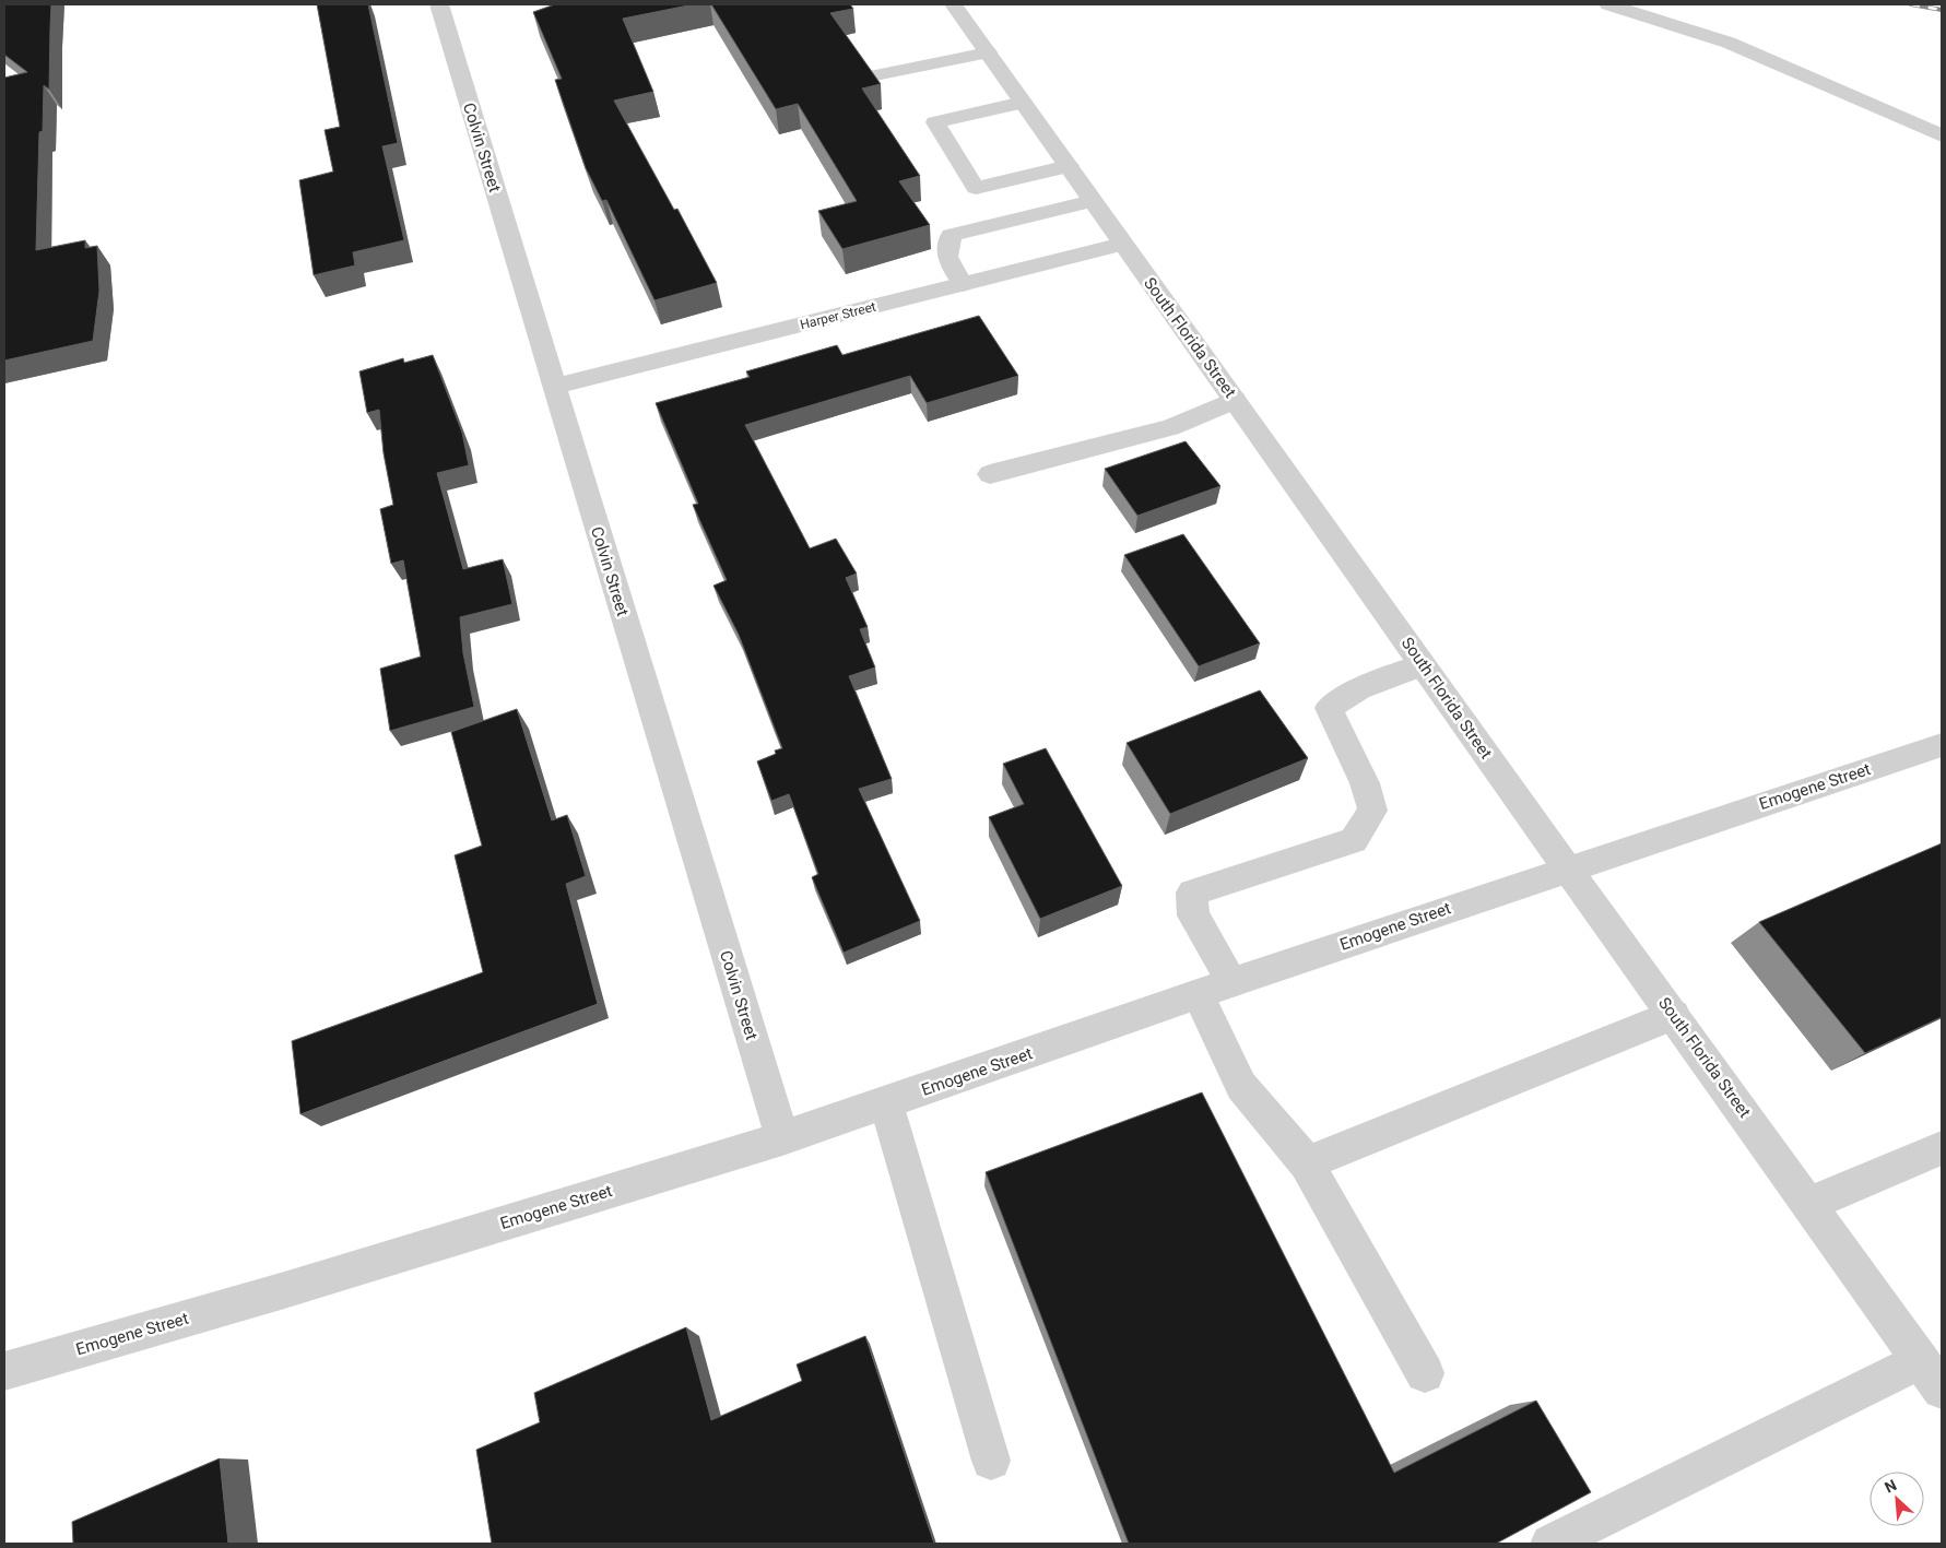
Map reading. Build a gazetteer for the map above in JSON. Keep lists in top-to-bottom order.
{
  "streets": {
    "street": [
      "Colvin Street",
      "Harper Street",
      "South Florida Street",
      "Emogene Street"
    ]
  },
  "crossings": [
    ["Colvin Street", "Harper Street"],
    ["Colvin Street", "Emogene Street"],
    ["Harper Street", "South Florida Street"],
    ["South Florida Street", "Emogene Street"]
  ],
  "north": "top left"
}
